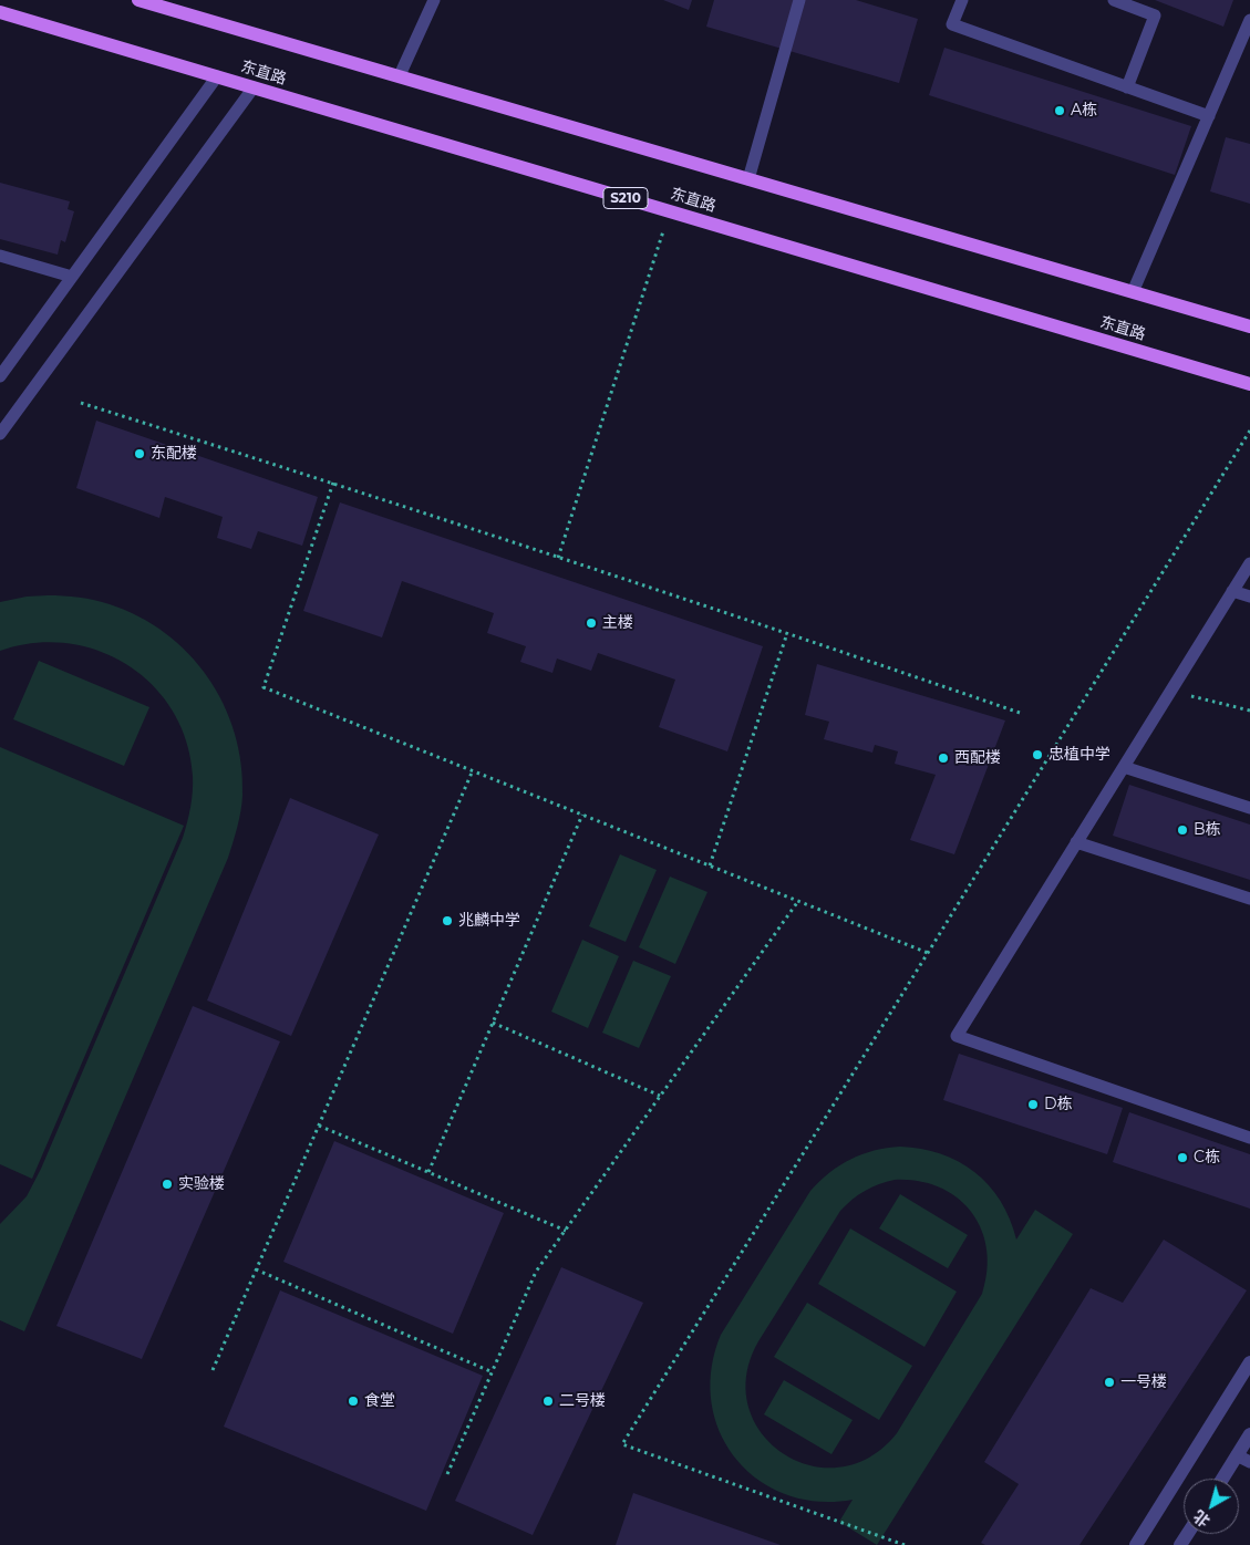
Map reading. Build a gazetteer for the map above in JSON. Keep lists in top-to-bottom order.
{
  "streets": {
    "main road": ["东直路", "S210"]
  },
  "places": [
    "A栋",
    "东配楼",
    "主楼",
    "忠植中学",
    "西配楼",
    "B栋",
    "兆麟中学",
    "D栋",
    "C栋",
    "实验楼",
    "一号楼",
    "食堂",
    "二号楼"
  ],
  "north": "bottom left"
}
